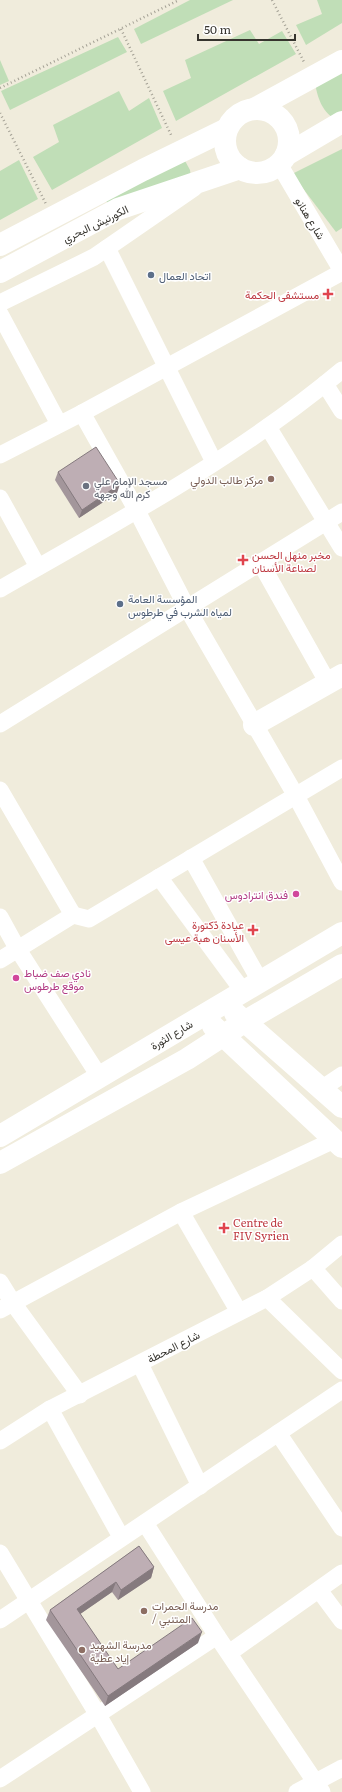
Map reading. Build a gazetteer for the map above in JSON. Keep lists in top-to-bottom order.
{
  "streets": {
    "main road": ["الكورنيش البحري", "شارع الثورة"],
    "street": ["شارع هنانو", "شارع المحطة"]
  },
  "crossings": [
    ["شارع هنانو", "الكورنيش البحري"]
  ],
  "places": {
    "other": [
      "اتحاد العمال",
      "مركز طالب الدولي",
      "مسجد الإمام علي كرم الله وجهه",
      "المؤسسة العامة لمياه الشرب في طرطوس",
      "فندق انترادوس",
      "نادي صف ضباط موقع طرطوس",
      "مدرسة الحمرات / المتنبي",
      "مدرسة الشهيد إياد عطية"
    ],
    "health": [
      "مستشفى الحكمة",
      "مخبر منهل الحسن لصناعة الأسنان",
      "عيادة دّكتورة الأسنان هبة عيسى",
      "Centre de FIV Syrien"
    ]
  },
  "scale_bar": "50 m"
}
